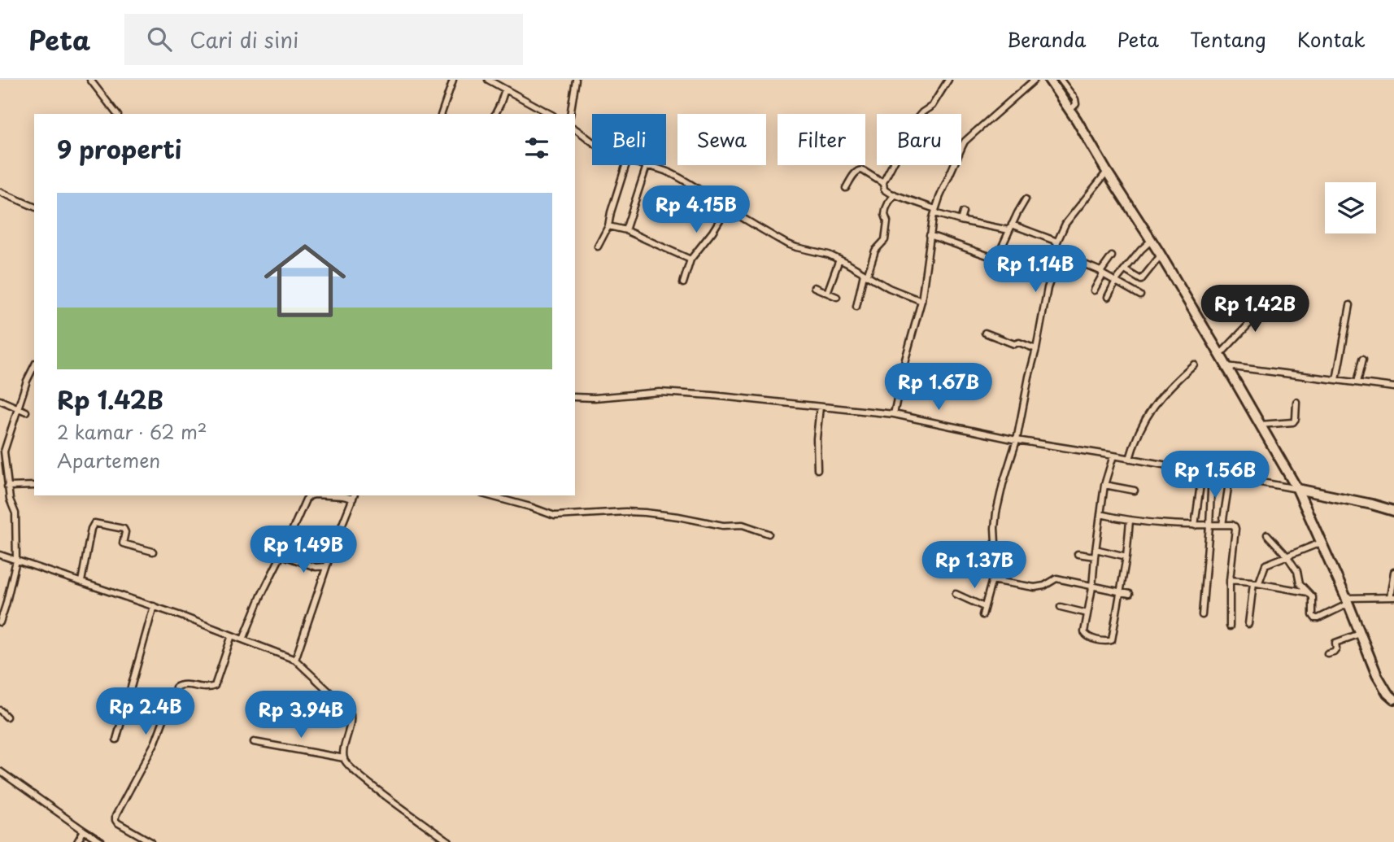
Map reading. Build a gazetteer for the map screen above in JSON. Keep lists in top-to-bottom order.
{
  "page": {
    "header": "Peta",
    "search": "Cari di sini",
    "nav": [
      "Beranda",
      "Peta",
      "Tentang",
      "Kontak"
    ],
    "chip": [
      "Beli",
      "Sewa",
      "Filter",
      "Baru"
    ],
    "heading": "9 properti",
    "list": [
      {
        "name": "Rp 1.42B",
        "note": "2 kamar · 62 m² · Apartemen"
      }
    ],
    "price": [
      "Rp 4.15B",
      "Rp 1.14B",
      "Rp 1.42B",
      "Rp 1.67B",
      "Rp 1.56B",
      "Rp 1.49B",
      "Rp 1.37B",
      "Rp 2.4B",
      "Rp 3.94B"
    ]
  }
}
